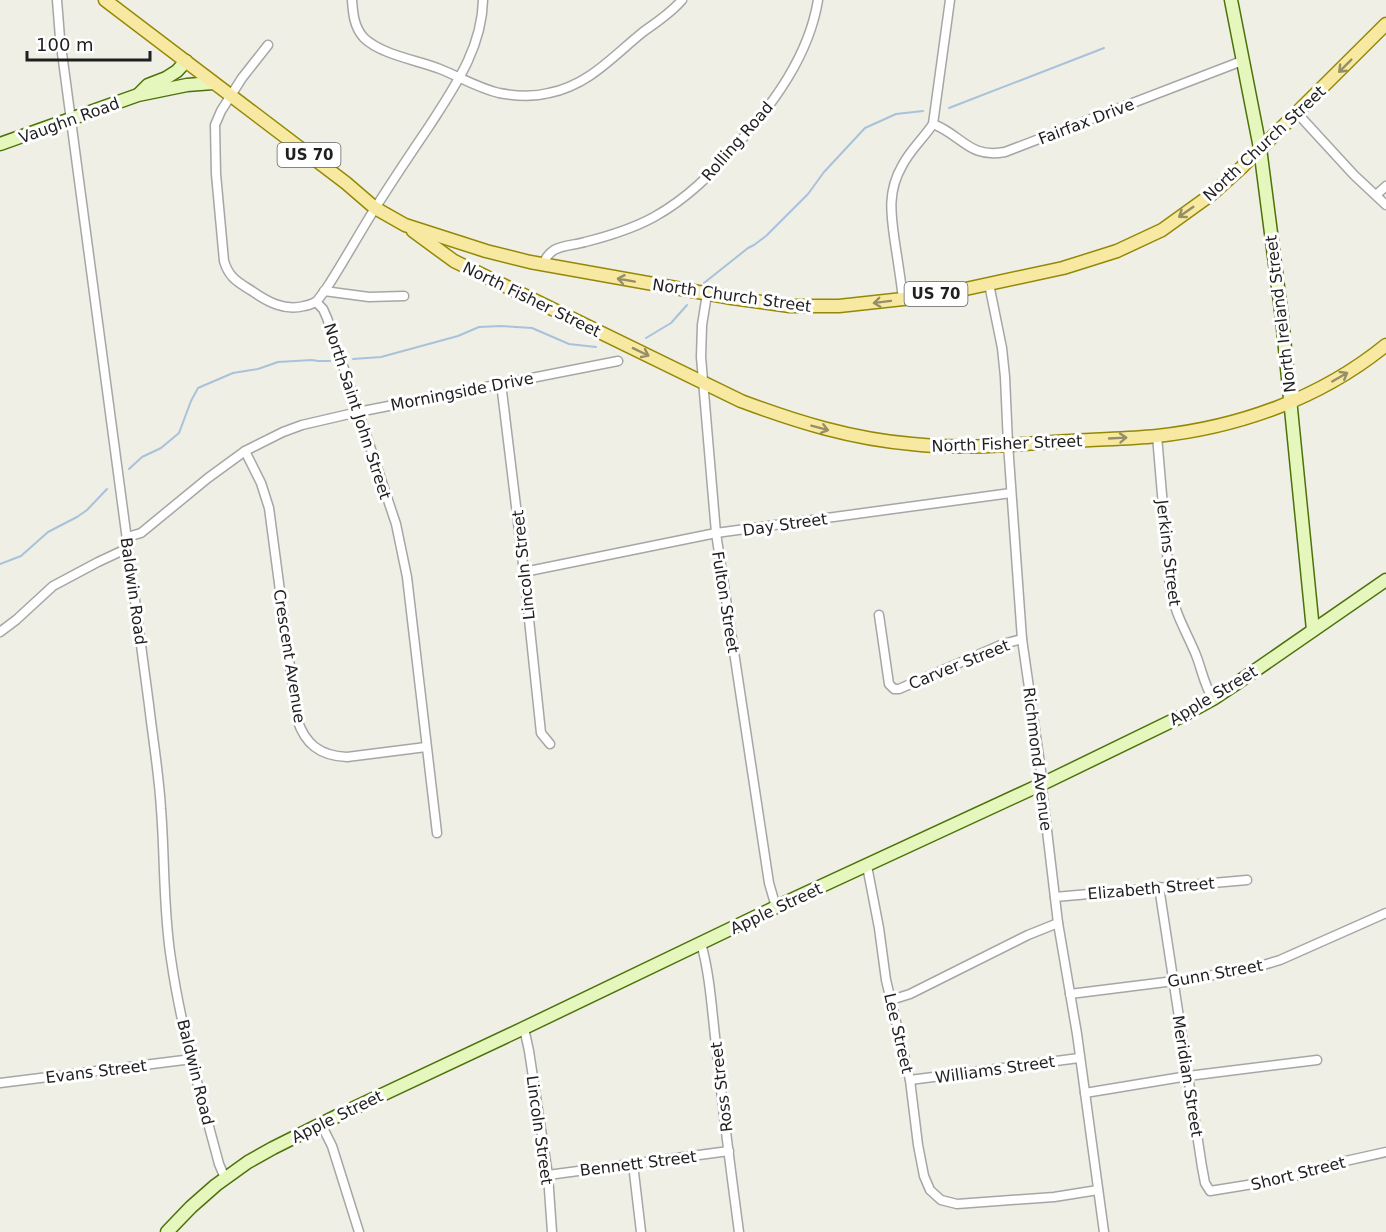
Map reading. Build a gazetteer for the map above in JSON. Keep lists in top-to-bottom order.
{
  "streets": {
    "main road": ["North Church Street", "US 70", "North Fisher Street"],
    "street": [
      "Vaughn Road",
      "Fairfax Drive",
      "Rolling Road",
      "North Ireland Street",
      "Morningside Drive",
      "North Saint John Street",
      "Day Street",
      "Jerkins Street",
      "Lincoln Street",
      "Baldwin Road",
      "Fulton Street",
      "Crescent Avenue",
      "Carver Street",
      "Apple Street",
      "Richmond Avenue",
      "Elizabeth Street",
      "Gunn Street",
      "Lee Street",
      "Williams Street",
      "Evans Street",
      "Meridian Street",
      "Ross Street",
      "Bennett Street",
      "Short Street"
    ]
  },
  "crossings": [
    ["Vaughn Road", "North Church Street"],
    ["Vaughn Road", "Baldwin Road"],
    ["Fairfax Drive", "North Ireland Street"],
    ["Rolling Road", "North Church Street"],
    ["North Church Street", "North Fisher Street"],
    ["North Church Street", "North Ireland Street"],
    ["North Church Street", "Fulton Street"],
    ["North Church Street", "Richmond Avenue"],
    ["North Fisher Street", "North Ireland Street"],
    ["North Fisher Street", "Jerkins Street"],
    ["North Fisher Street", "Fulton Street"],
    ["North Fisher Street", "Richmond Avenue"],
    ["North Ireland Street", "Apple Street"],
    ["Morningside Drive", "North Saint John Street"],
    ["Morningside Drive", "Lincoln Street"],
    ["Morningside Drive", "Baldwin Road"],
    ["Morningside Drive", "Crescent Avenue"],
    ["North Saint John Street", "Crescent Avenue"],
    ["Day Street", "Lincoln Street"],
    ["Day Street", "Fulton Street"],
    ["Day Street", "Richmond Avenue"],
    ["Jerkins Street", "Apple Street"],
    ["Lincoln Street", "Apple Street"],
    ["Lincoln Street", "Bennett Street"],
    ["Baldwin Road", "Apple Street"],
    ["Baldwin Road", "Evans Street"],
    ["Fulton Street", "Apple Street"],
    ["Carver Street", "Richmond Avenue"],
    ["Apple Street", "Richmond Avenue"],
    ["Apple Street", "Lee Street"],
    ["Apple Street", "Ross Street"],
    ["Richmond Avenue", "Elizabeth Street"],
    ["Richmond Avenue", "Gunn Street"],
    ["Richmond Avenue", "Lee Street"],
    ["Richmond Avenue", "Williams Street"],
    ["Elizabeth Street", "Meridian Street"],
    ["Gunn Street", "Meridian Street"],
    ["Lee Street", "Williams Street"],
    ["Meridian Street", "Short Street"],
    ["Ross Street", "Bennett Street"]
  ],
  "one_way": ["North Church Street", "North Fisher Street"],
  "scale_bar": "100 m"
}
